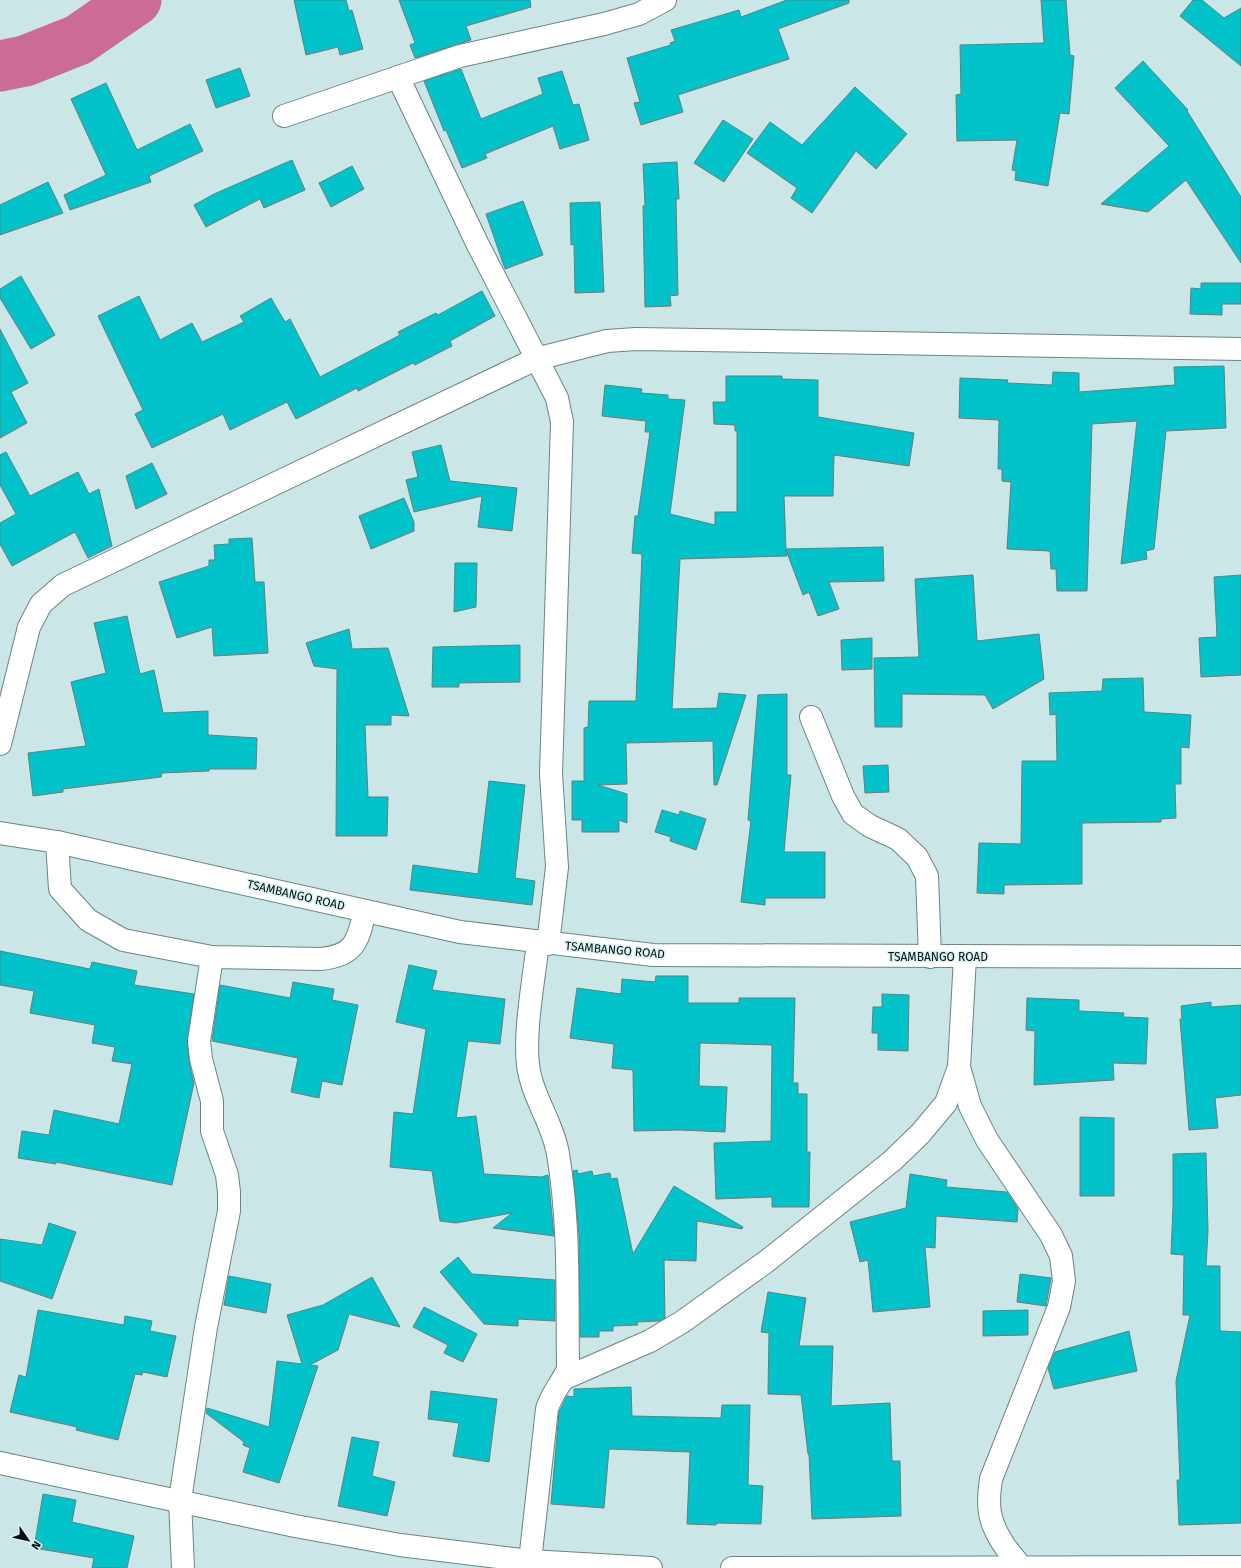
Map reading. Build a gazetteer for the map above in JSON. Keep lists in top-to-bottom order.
{
  "streets": {
    "street": ["TSAMBANGO ROAD"]
  },
  "north": "bottom right"
}
